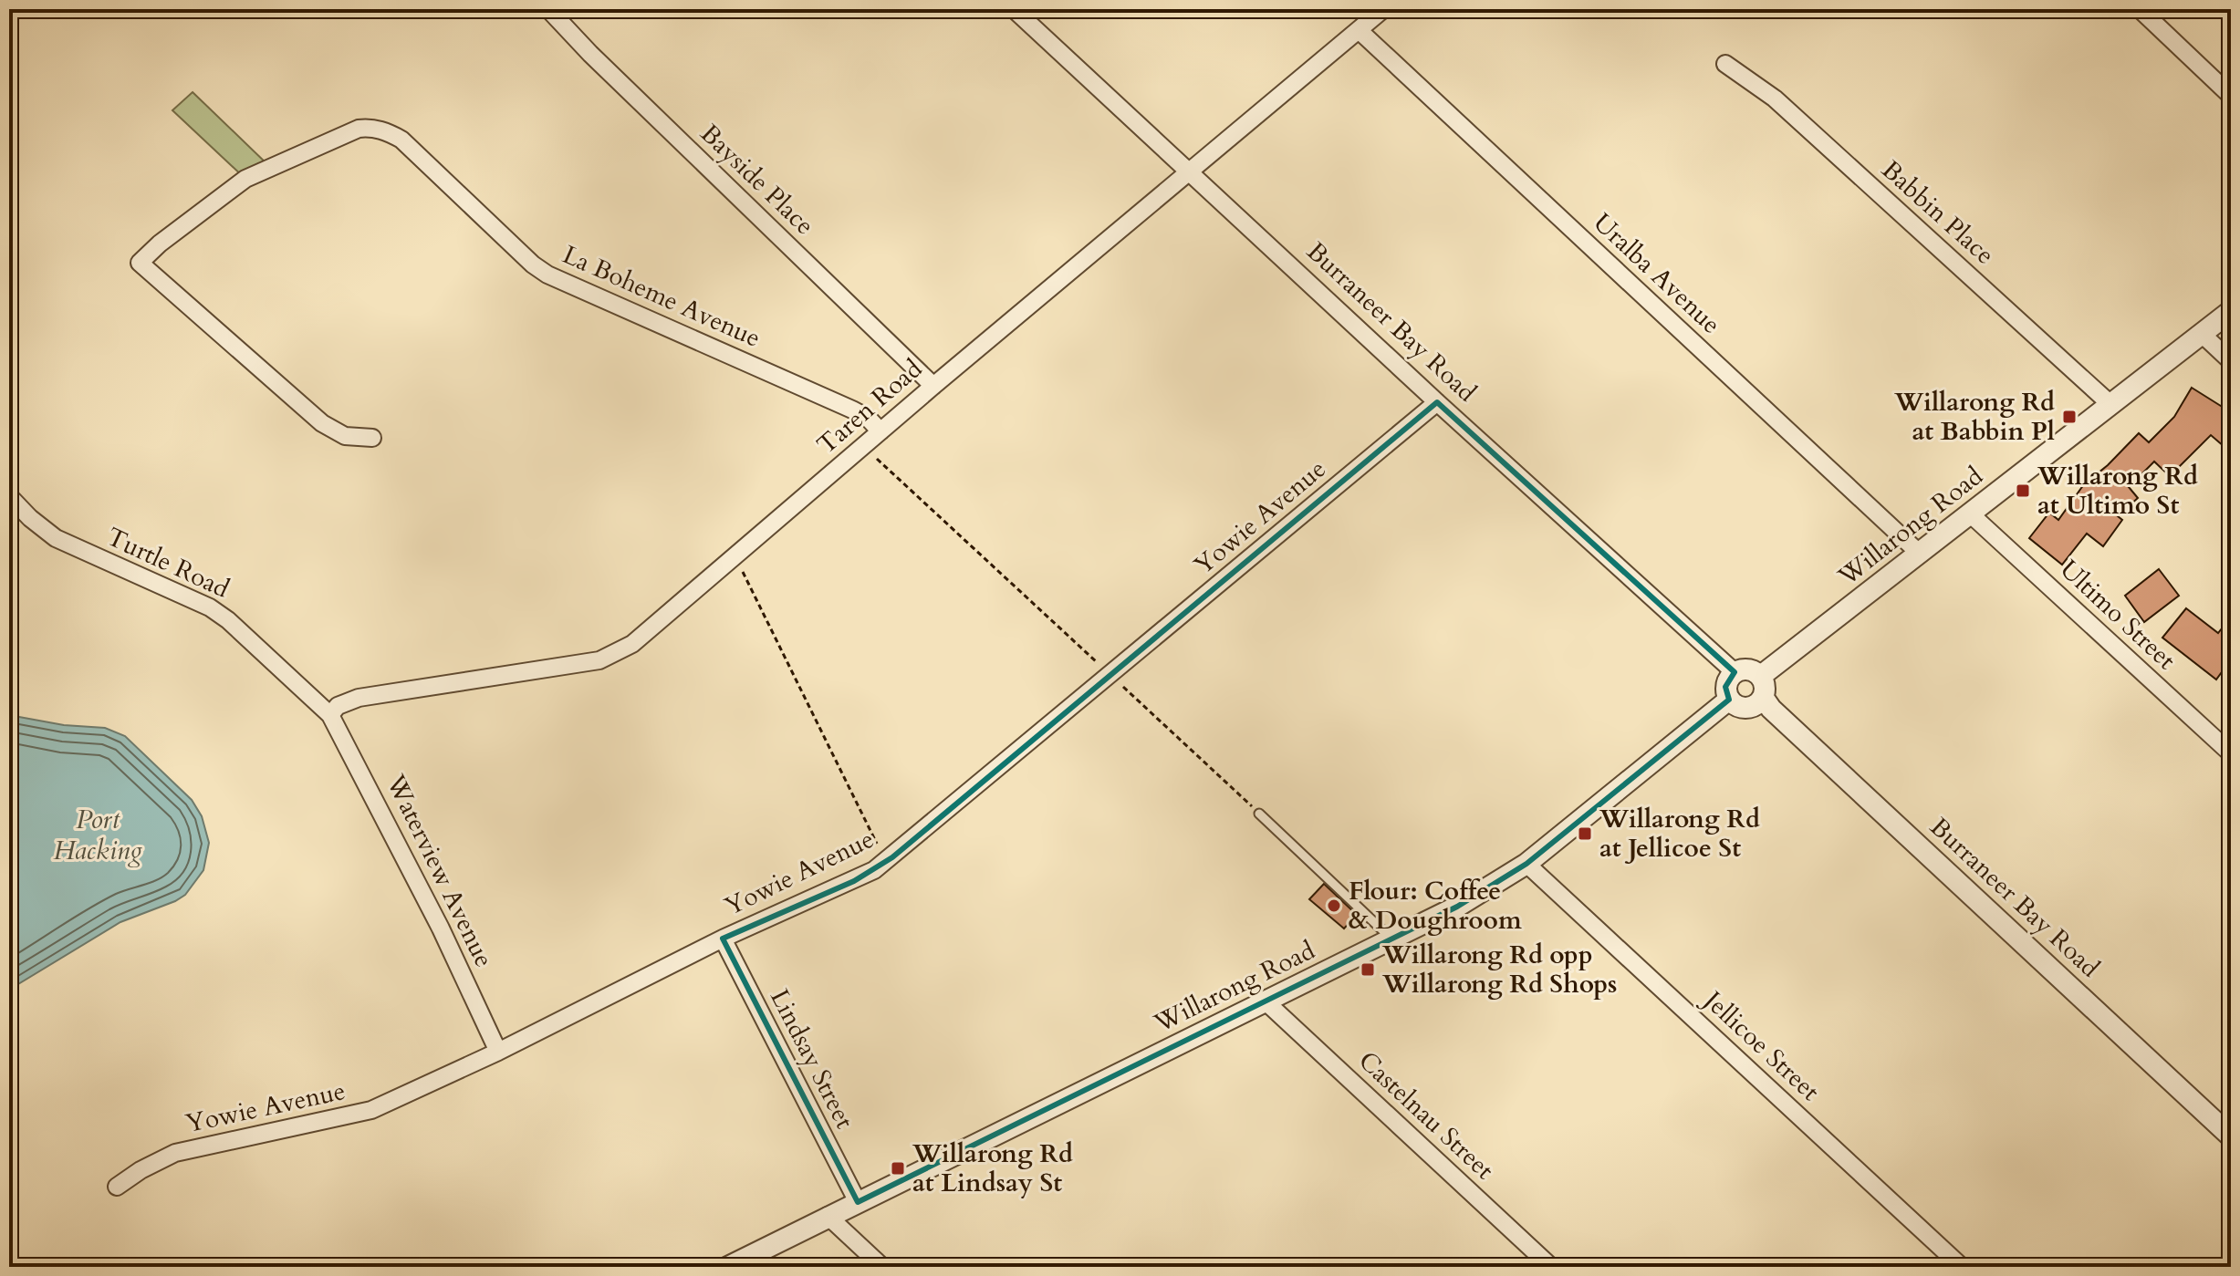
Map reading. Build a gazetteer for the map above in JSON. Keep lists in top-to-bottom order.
{
  "streets": {
    "street": [
      "Bayside Place",
      "Babbin Place",
      "Uralba Avenue",
      "La Boheme Avenue",
      "Burraneer Bay Road",
      "Taren Road",
      "Yowie Avenue",
      "Willarong Road",
      "Turtle Road",
      "Ultimo Street",
      "Waterview Avenue",
      "Jellicoe Street",
      "Lindsay Street",
      "Castelnau Street"
    ]
  },
  "crossings": [
    ["Bayside Place", "Taren Road"],
    ["Babbin Place", "Willarong Road"],
    ["Uralba Avenue", "Taren Road"],
    ["Uralba Avenue", "Willarong Road"],
    ["La Boheme Avenue", "Taren Road"],
    ["Burraneer Bay Road", "Taren Road"],
    ["Burraneer Bay Road", "Yowie Avenue"],
    ["Burraneer Bay Road", "Willarong Road"],
    ["Taren Road", "Turtle Road"],
    ["Taren Road", "Waterview Avenue"],
    ["Yowie Avenue", "Waterview Avenue"],
    ["Yowie Avenue", "Lindsay Street"],
    ["Willarong Road", "Ultimo Street"],
    ["Willarong Road", "Jellicoe Street"],
    ["Willarong Road", "Lindsay Street"],
    ["Willarong Road", "Castelnau Street"],
    ["Turtle Road", "Waterview Avenue"]
  ],
  "water": ["Port Hacking"],
  "places": {
    "transit": [
      "Willarong Rd at Babbin Pl",
      "Willarong Rd at Ultimo St",
      "Willarong Rd at Jellicoe St",
      "Willarong Rd opp Willarong Rd Shops",
      "Willarong Rd at Lindsay St"
    ],
    "other": ["Flour: Coffee & Doughroom"]
  }
}
